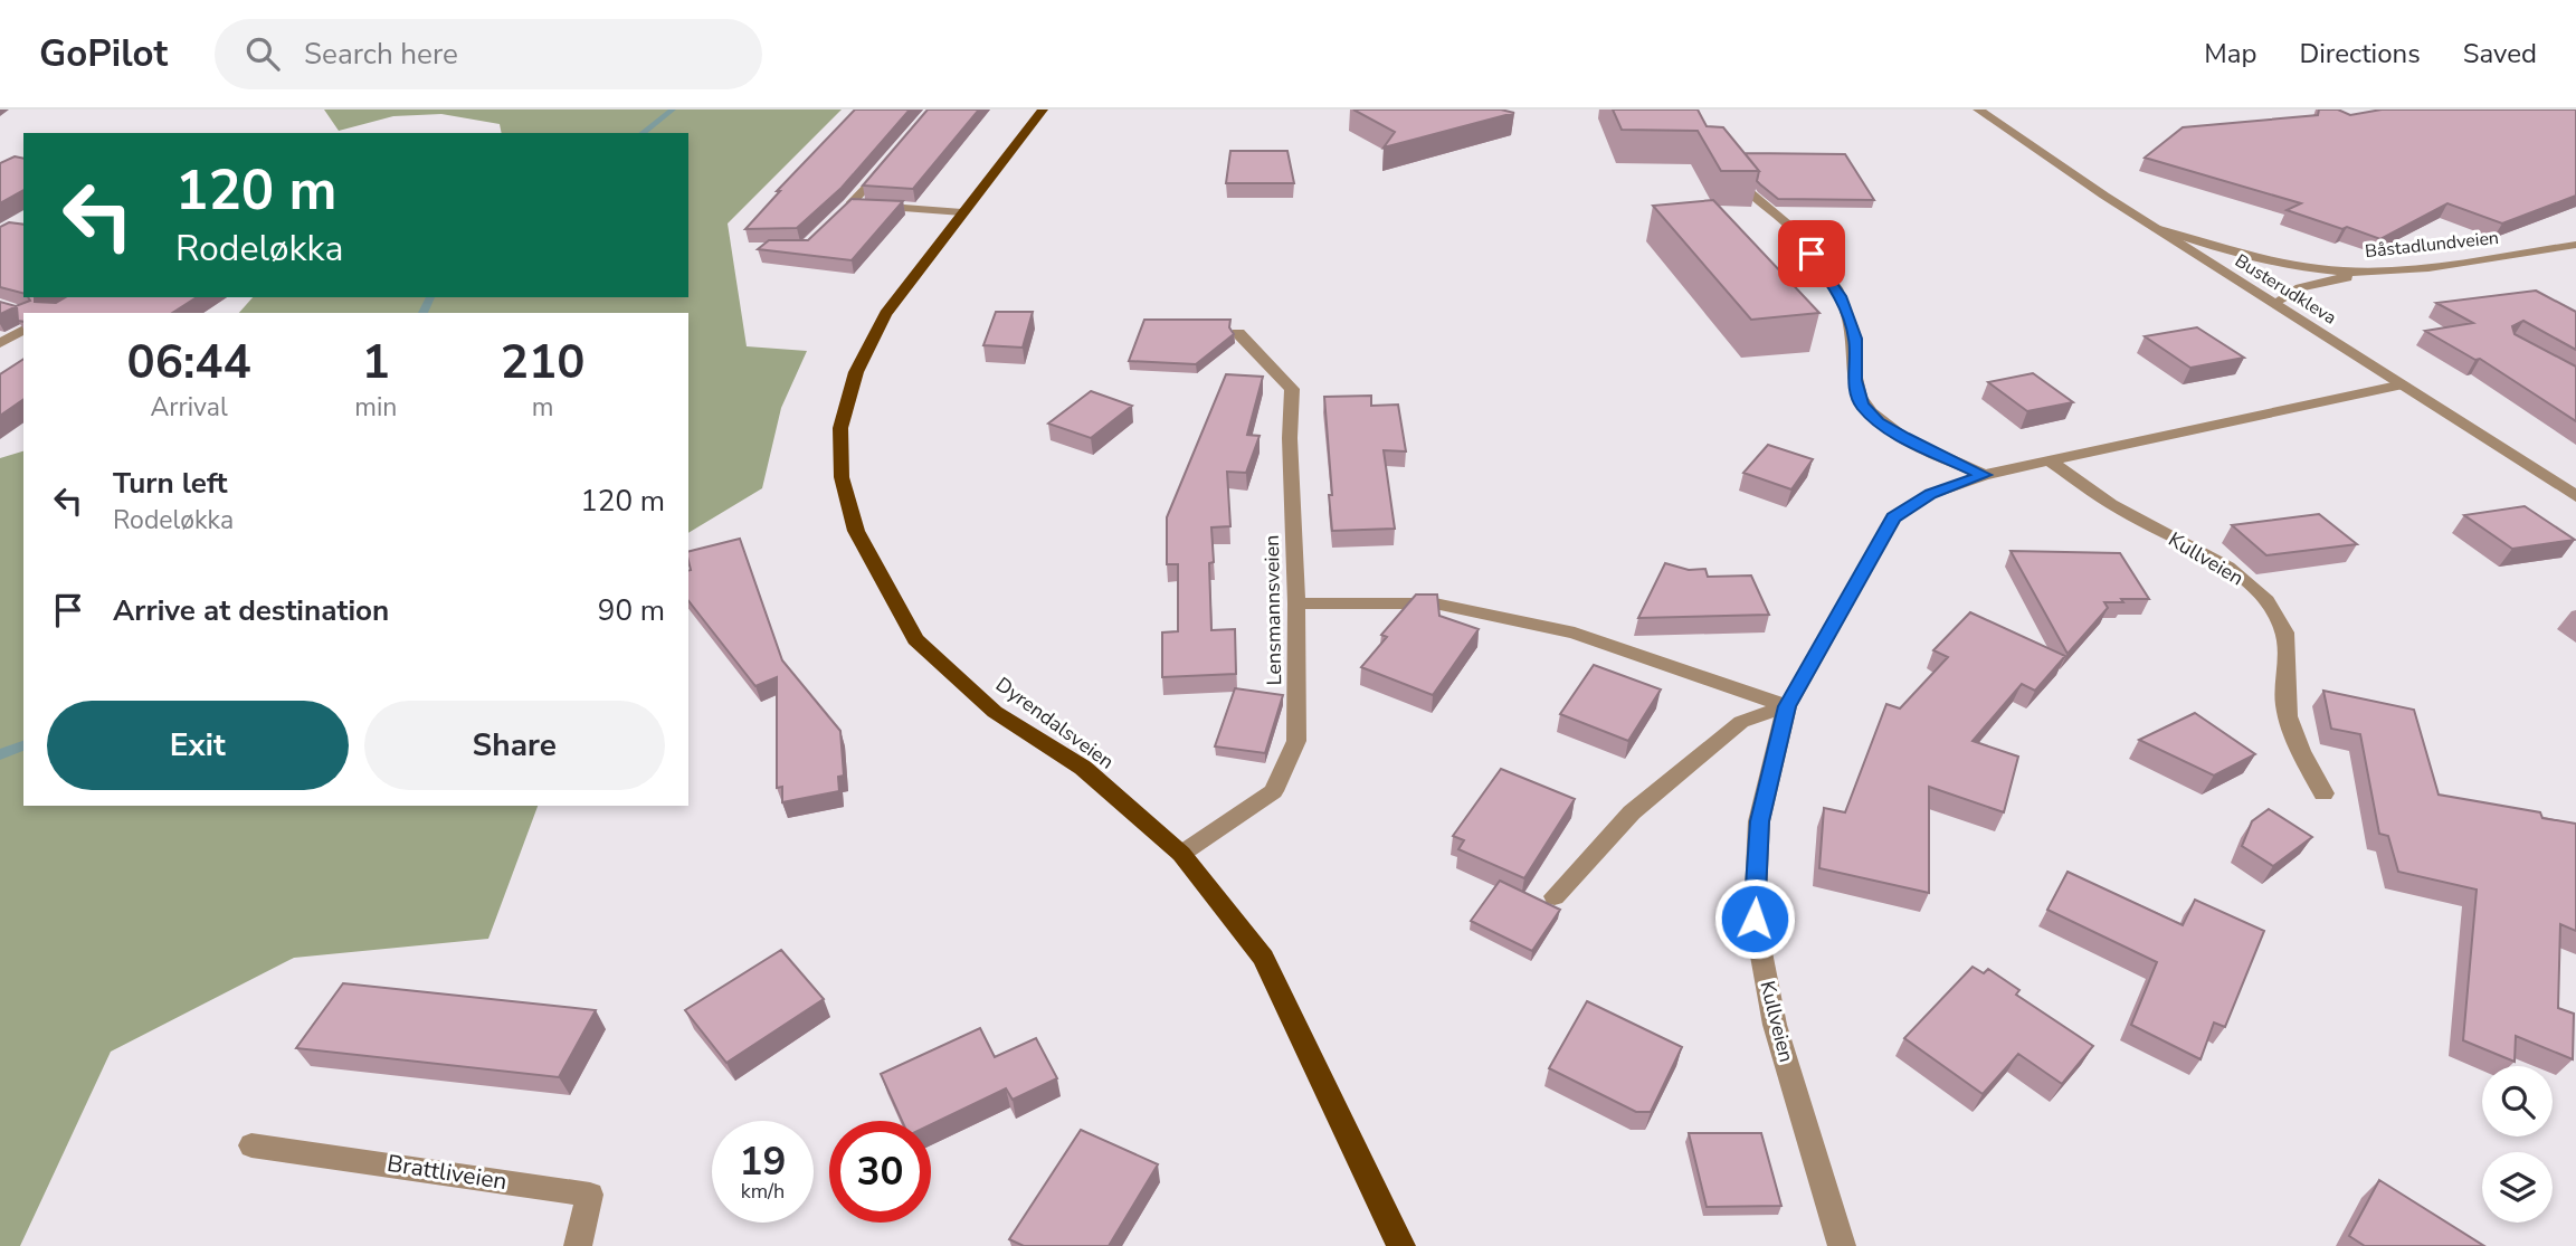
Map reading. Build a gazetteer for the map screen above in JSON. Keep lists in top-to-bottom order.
{
  "streets": {
    "main road": ["Dyrendalsveien"],
    "street": [
      "Båstadlundveien",
      "Busterudkleva",
      "Kullveien",
      "Lensmannsveien",
      "Brattliveien"
    ]
  },
  "crossings": [
    ["Båstadlundveien", "Busterudkleva"],
    ["Busterudkleva", "Kullveien"],
    ["Lensmannsveien", "Dyrendalsveien"]
  ],
  "page": {
    "header": "GoPilot",
    "search": "Search here",
    "nav": ["Map", "Directions", "Saved"],
    "turn": ["120 m", "Rodeløkka"],
    "eta": [
      "06:44",
      "Arrival",
      "1",
      "min",
      "210",
      "m"
    ],
    "list": [
      {
        "name": "Turn left",
        "note": "Rodeløkka",
        "value": "120 m"
      },
      {
        "name": "Arrive at destination",
        "value": "90 m"
      }
    ],
    "buttons": ["Exit", "Share"],
    "speed": "19 km/h",
    "limit": "30"
  }
}
